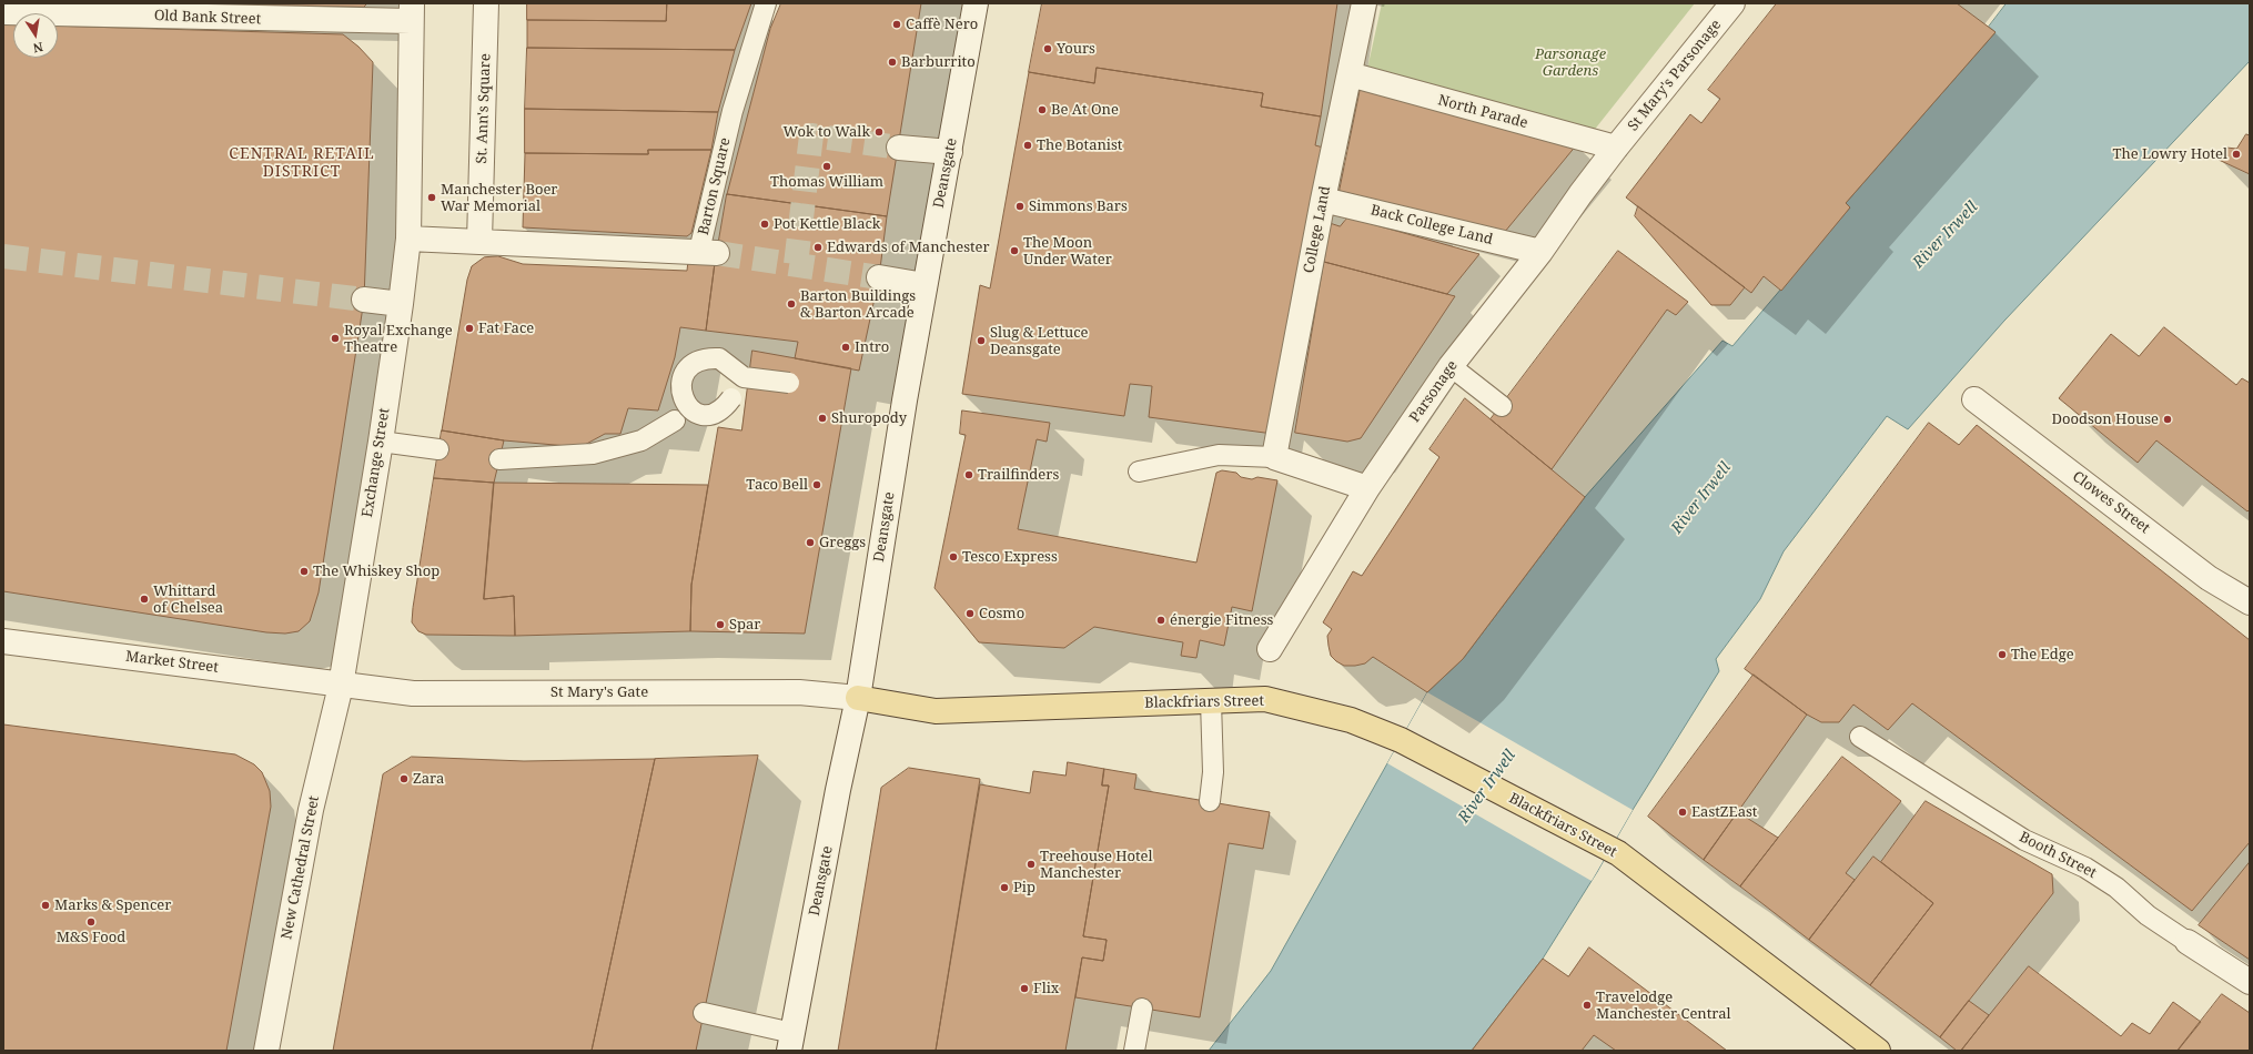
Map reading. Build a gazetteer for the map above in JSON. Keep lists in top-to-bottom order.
{
  "streets": {
    "main road": ["Blackfriars Street"],
    "street": [
      "Old Bank Street",
      "St Mary's Parsonage",
      "St. Ann's Square",
      "North Parade",
      "Deansgate",
      "Barton Square",
      "Back College Land",
      "College Land",
      "Parsonage",
      "Exchange Street",
      "Clowes Street",
      "Market Street",
      "St Mary's Gate",
      "Booth Street",
      "New Cathedral Street"
    ]
  },
  "crossings": [
    ["St Mary's Parsonage", "North Parade"],
    ["St Mary's Parsonage", "Parsonage"],
    ["St. Ann's Square", "Barton Square"],
    ["North Parade", "College Land"],
    ["North Parade", "Parsonage"],
    ["Deansgate", "St Mary's Gate"],
    ["Deansgate", "Blackfriars Street"],
    ["Barton Square", "Exchange Street"],
    ["Back College Land", "College Land"],
    ["Back College Land", "Parsonage"],
    ["Exchange Street", "Market Street"],
    ["Exchange Street", "St Mary's Gate"],
    ["Exchange Street", "New Cathedral Street"],
    ["Market Street", "St Mary's Gate"],
    ["Market Street", "New Cathedral Street"],
    ["St Mary's Gate", "Blackfriars Street"],
    ["St Mary's Gate", "New Cathedral Street"]
  ],
  "districts": ["CENTRAL RETAIL DISTRICT"],
  "water": ["River Irwell"],
  "parks": ["Parsonage Gardens"],
  "places": [
    "Caffè Nero",
    "Yours",
    "Barburrito",
    "Be At One",
    "Wok to Walk",
    "The Botanist",
    "The Lowry Hotel",
    "Thomas William",
    "Manchester Boer War Memorial",
    "Simmons Bars",
    "Pot Kettle Black",
    "Edwards of Manchester",
    "The Moon Under Water",
    "Barton Buildings & Barton Arcade",
    "Fat Face",
    "Royal Exchange Theatre",
    "Slug & Lettuce Deansgate",
    "Intro",
    "Shuropody",
    "Doodson House",
    "Trailfinders",
    "Taco Bell",
    "Greggs",
    "Tesco Express",
    "The Whiskey Shop",
    "Whittard of Chelsea",
    "Cosmo",
    "énergie Fitness",
    "Spar",
    "The Edge",
    "Zara",
    "EastZEast",
    "Treehouse Hotel Manchester",
    "Pip",
    "Marks & Spencer",
    "M&S Food",
    "Flix",
    "Travelodge Manchester Central"
  ],
  "north": "bottom"
}
